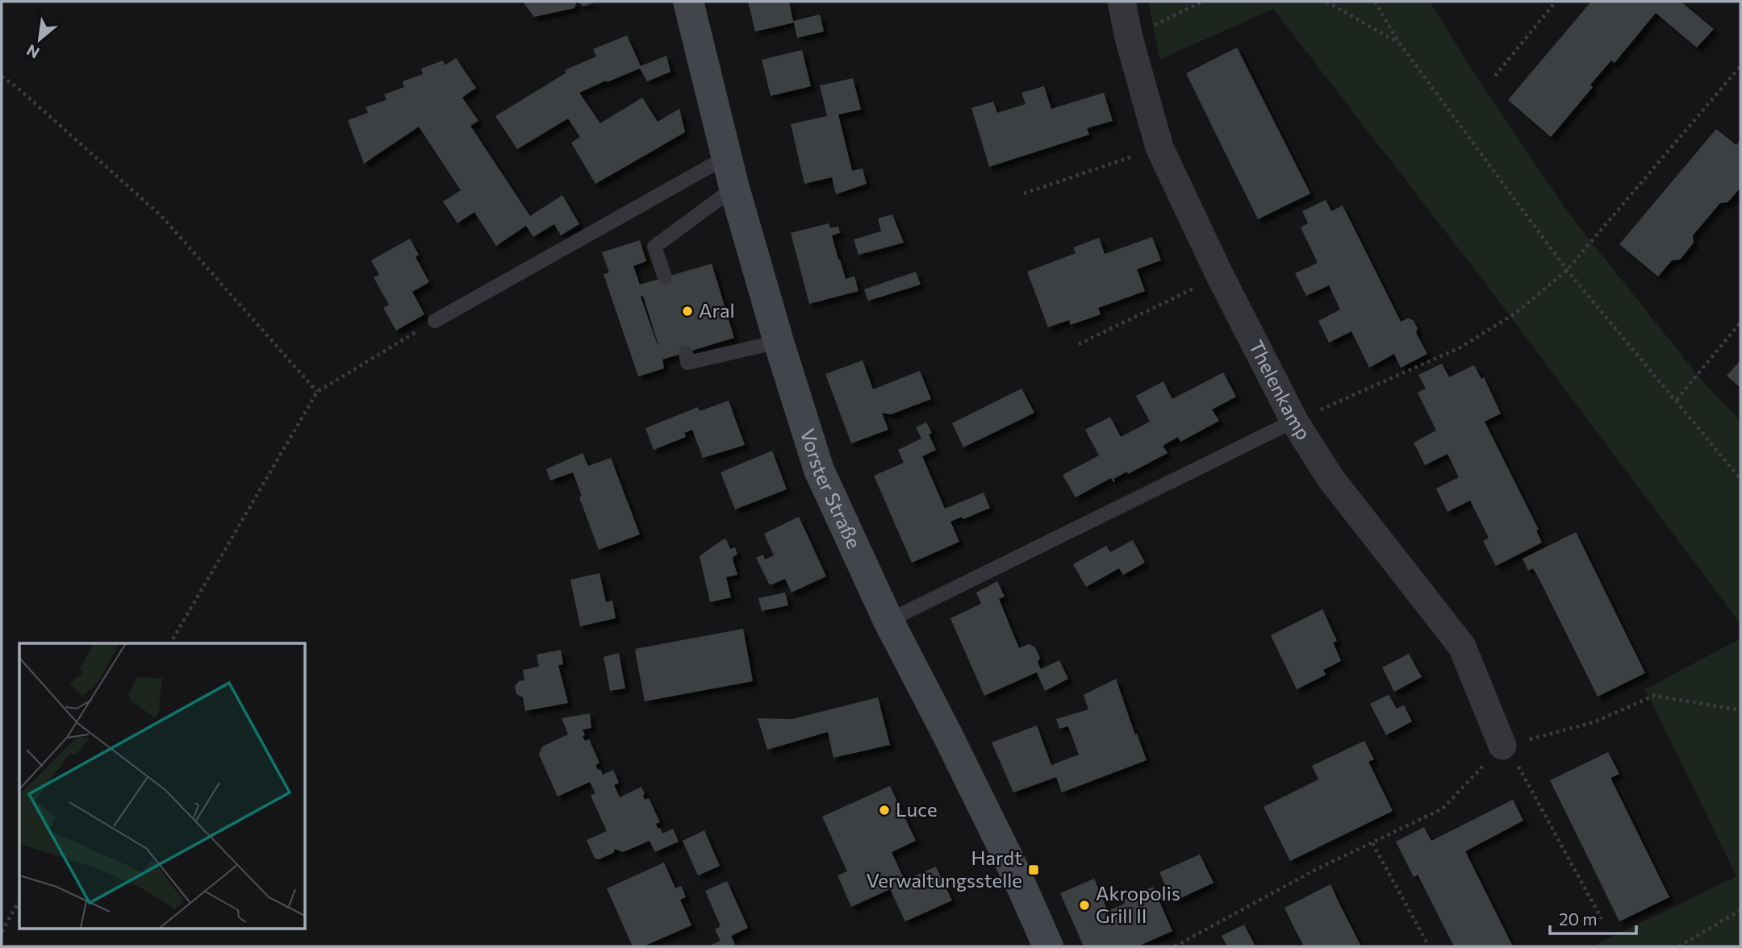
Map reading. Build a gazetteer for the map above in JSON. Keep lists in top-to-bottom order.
{
  "streets": {
    "main road": ["Vorster Straße"],
    "street": ["Thelenkamp"]
  },
  "places": {
    "other": ["Aral", "Luce", "Akropolis Grill II"],
    "transit": ["Hardt Verwaltungsstelle"]
  },
  "scale_bar": "20 m",
  "north": "bottom left"
}
